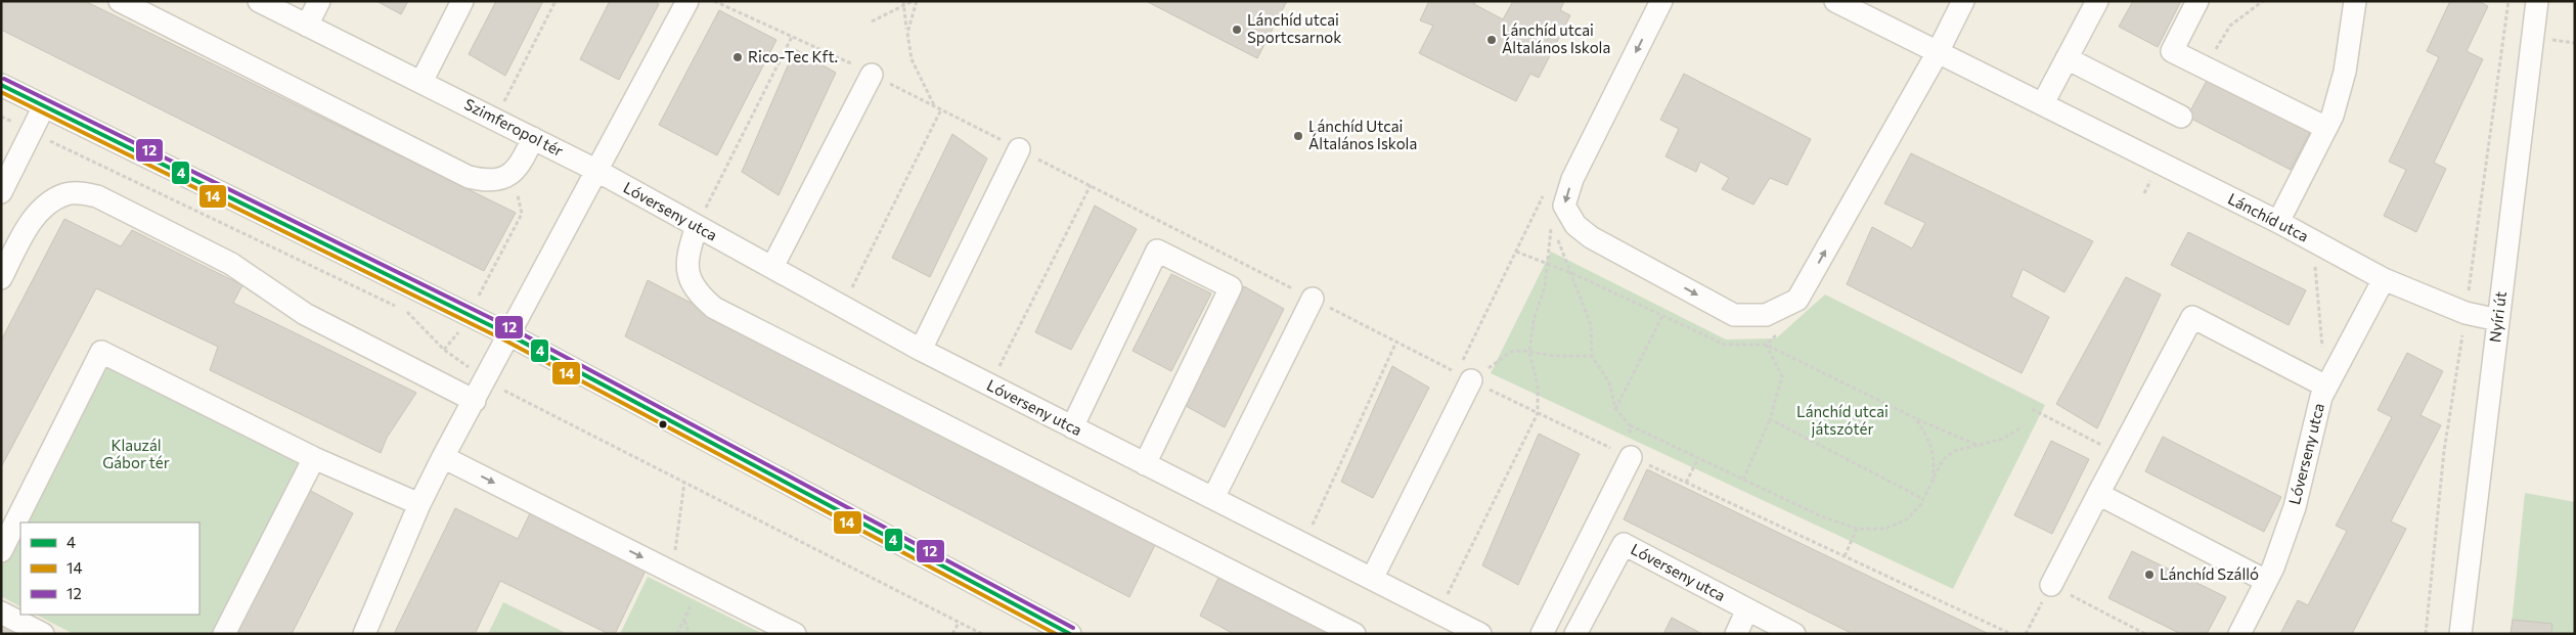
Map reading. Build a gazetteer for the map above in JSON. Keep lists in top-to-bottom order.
{
  "streets": {
    "street": [
      "Szimferopol tér",
      "Lóverseny utca",
      "Lánchíd utca",
      "Nyíri út"
    ]
  },
  "crossings": [
    ["Szimferopol tér", "Lóverseny utca"],
    ["Lóverseny utca", "Lánchíd utca"],
    ["Lánchíd utca", "Nyíri út"]
  ],
  "parks": ["Lánchíd utcai játszótér", "Klauzál Gábor tér"],
  "places": [
    "Lánchíd utcai Sportcsarnok",
    "Lánchíd utcai Általános Iskola",
    "Rico-Tec Kft.",
    "Lánchíd Utcai Általános Iskola",
    "Lánchíd Szálló"
  ],
  "lines": ["transit line 12", "transit line 4", "transit line 14"],
  "legend": ["4", "14", "12"]
}
